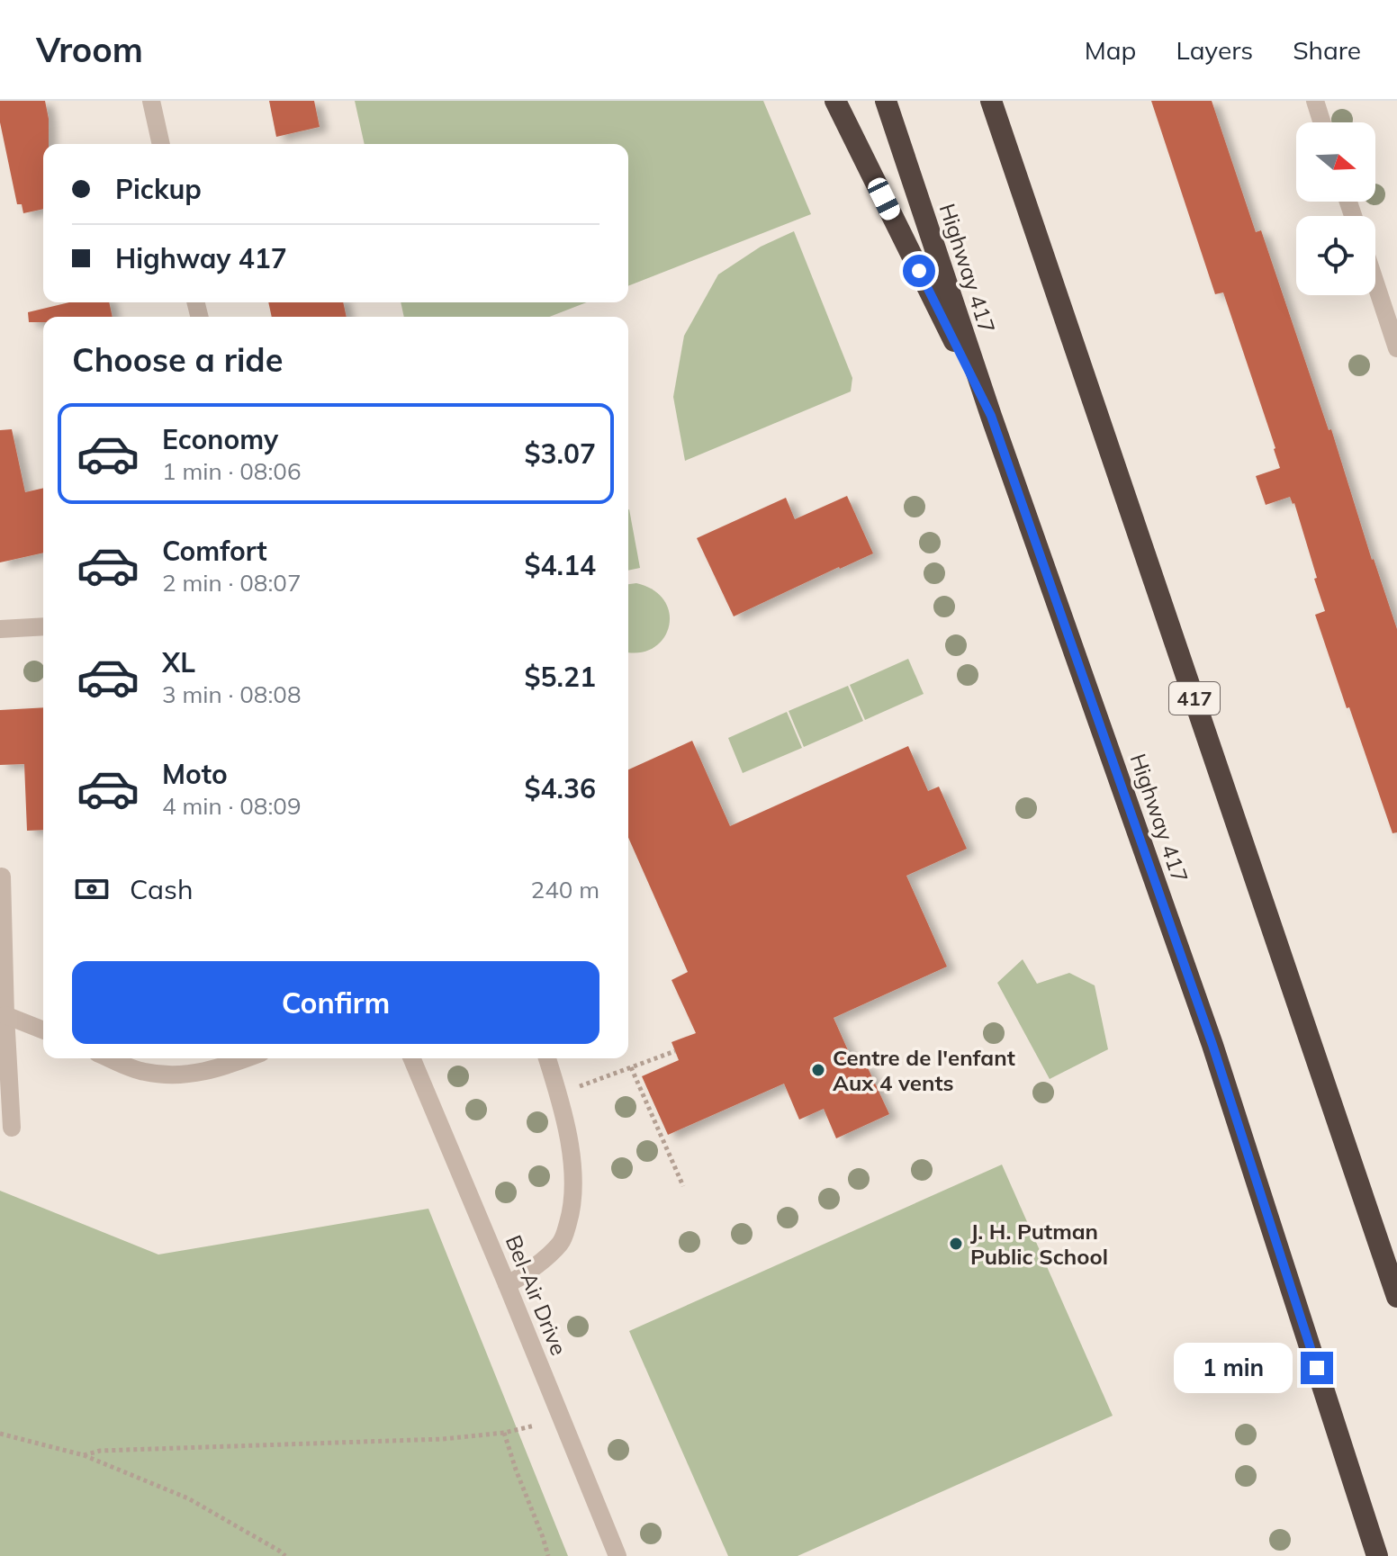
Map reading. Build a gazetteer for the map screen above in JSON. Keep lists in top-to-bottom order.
{
  "streets": {
    "highway": ["Highway 417", "417"],
    "street": ["Bel-Air Drive"]
  },
  "places": ["Centre de l'enfant Aux 4 vents", "J. H. Putman Public School"],
  "north": "right",
  "page": {
    "header": "Vroom",
    "nav": ["Map", "Layers", "Share"],
    "banner": ["Pickup", "Highway 417"],
    "heading": "Choose a ride",
    "list": [
      {
        "name": "Economy",
        "note": "1 min · 08:06",
        "value": "$3.07"
      },
      {
        "name": "Comfort",
        "note": "2 min · 08:07",
        "value": "$4.14"
      },
      {
        "name": "XL",
        "note": "3 min · 08:08",
        "value": "$5.21"
      },
      {
        "name": "Moto",
        "note": "4 min · 08:09",
        "value": "$4.36"
      }
    ],
    "pay": ["Cash", "240 m"],
    "buttons": "Confirm",
    "bubble": "1 min"
  }
}
